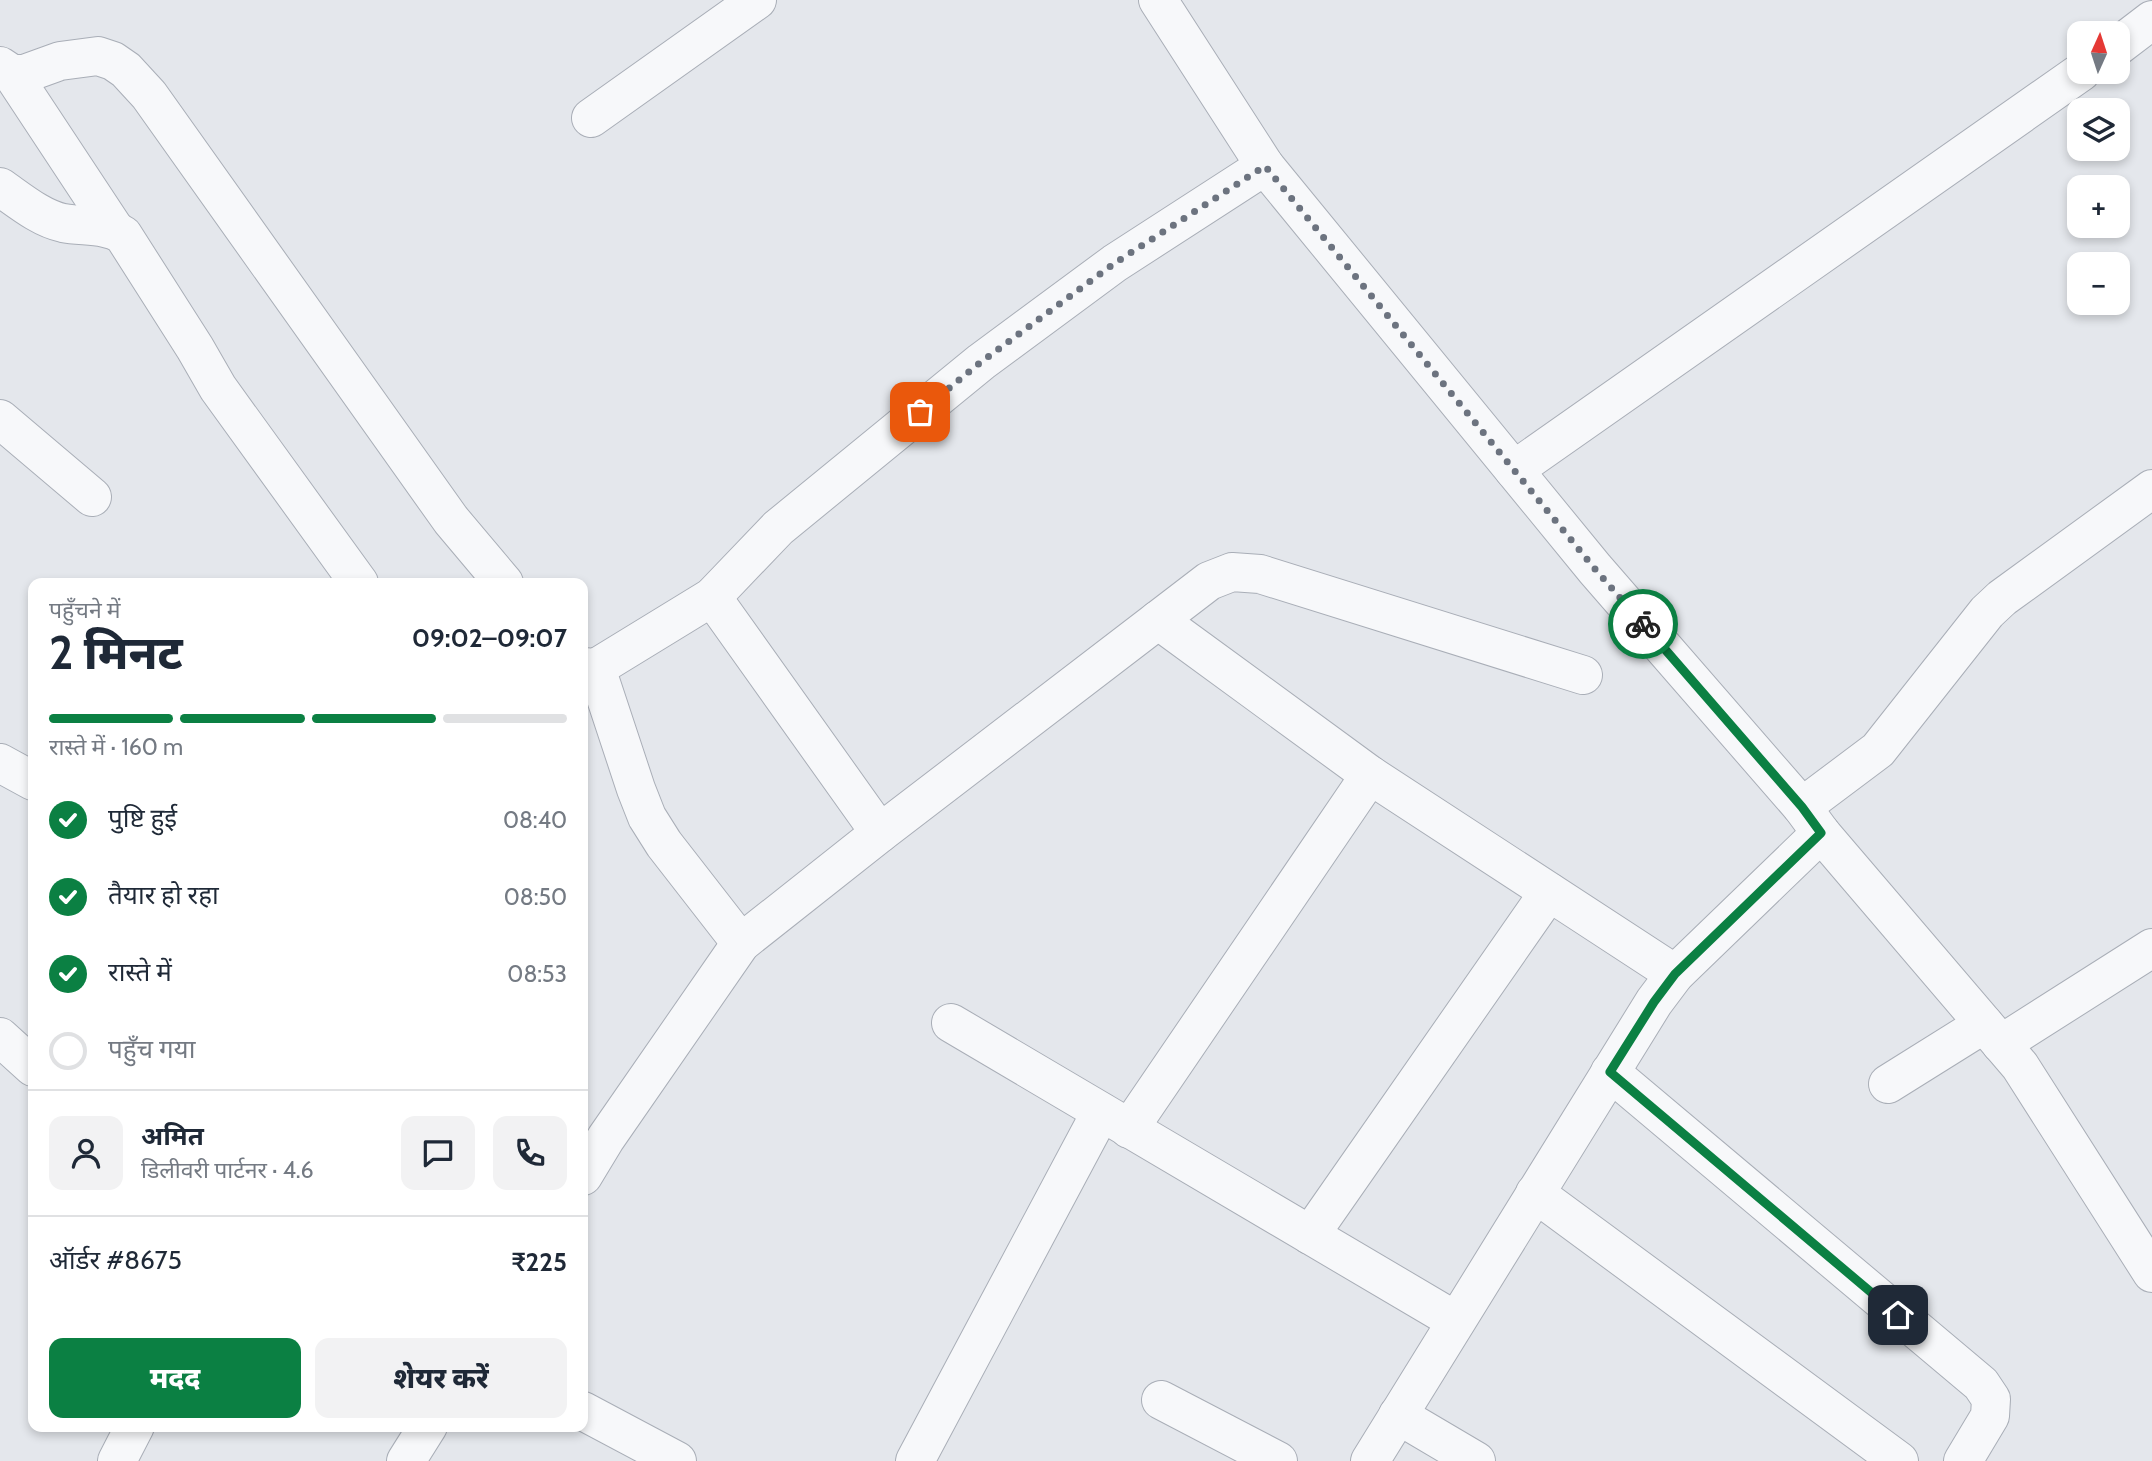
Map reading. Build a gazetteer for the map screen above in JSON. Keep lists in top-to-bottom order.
{
  "north": "top",
  "page": {
    "map_buttons": ["+", "−"],
    "heading": ["2 मिनट", "पहुँचने में", "09:02–09:07"],
    "panel": [
      "अमित",
      "डिलीवरी पार्टनर · 4.6",
      "ऑर्डर #8675",
      "₹225"
    ],
    "bar": "रास्ते में · 160 m",
    "list": [
      ["पुष्टि हुई", "08:40"],
      ["तैयार हो रहा", "08:50"],
      ["रास्ते में", "08:53"],
      "पहुँच गया"
    ],
    "buttons": ["मदद", "शेयर करें"]
  }
}
